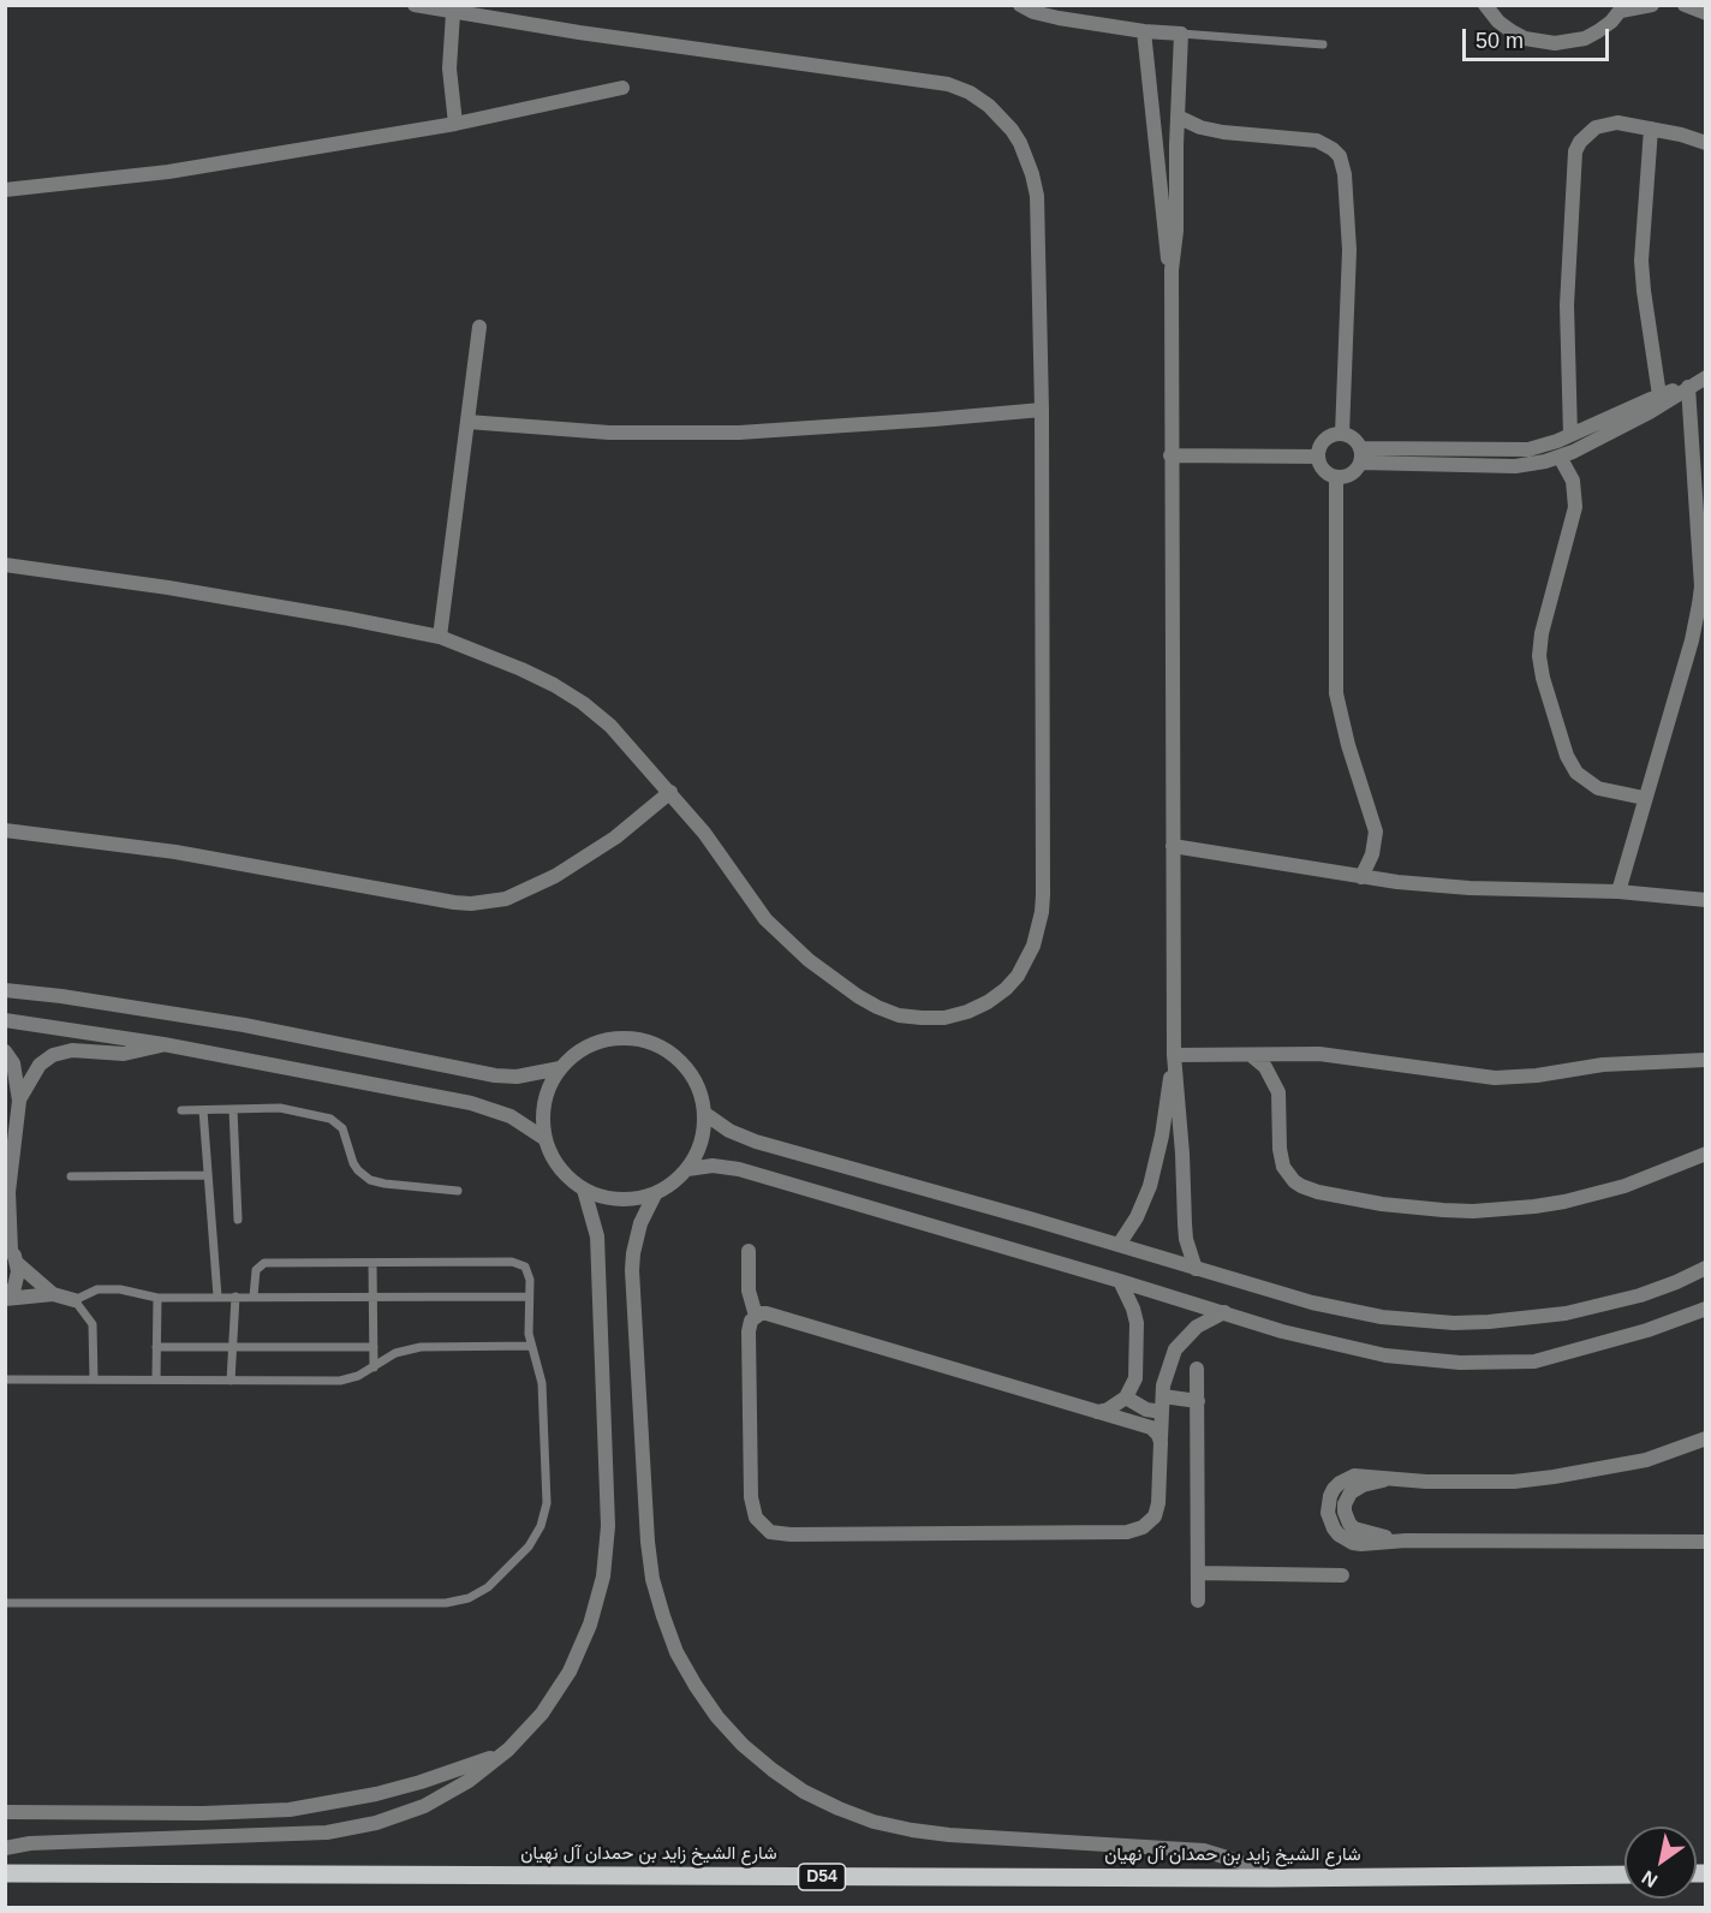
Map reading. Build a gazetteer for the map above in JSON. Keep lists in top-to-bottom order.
{
  "streets": {
    "main road": ["شارع الشيخ زايد بن حمدان آل نهيان", "D54"]
  },
  "scale_bar": "50 m",
  "north": "bottom left"
}
